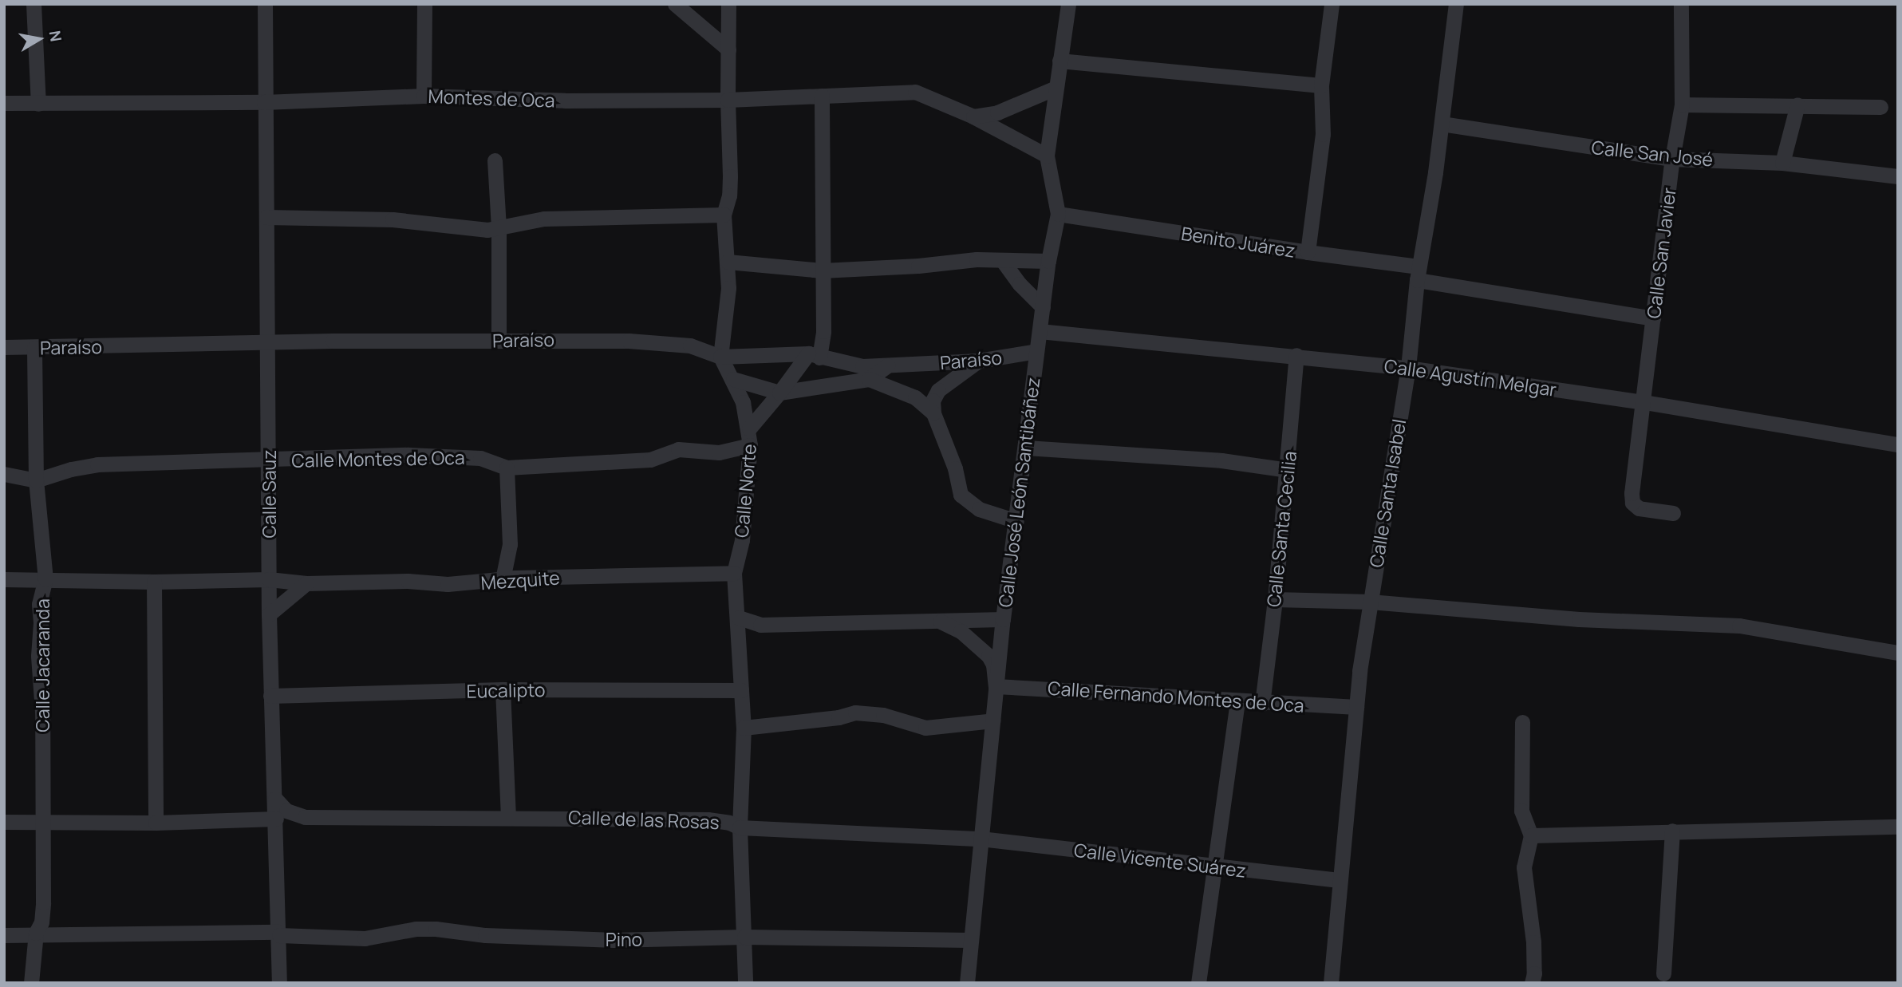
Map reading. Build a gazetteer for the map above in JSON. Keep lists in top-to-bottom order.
{
  "streets": {
    "street": [
      "Montes de Oca",
      "Calle San José",
      "Benito Juárez",
      "Calle San Javier",
      "Paraíso",
      "Calle Agustín Melgar",
      "Calle Montes de Oca",
      "Calle Norte",
      "Calle José León Santibáñez",
      "Calle Santa Isabel",
      "Calle Sauz",
      "Calle Santa Cecilia",
      "Mezquite",
      "Calle Jacaranda",
      "Eucalipto",
      "Calle Fernando Montes de Oca",
      "Calle de las Rosas",
      "Calle Vicente Suárez",
      "Pino"
    ]
  },
  "crossings": [
    ["Montes de Oca", "Calle Sauz"],
    ["Calle San José", "Calle San Javier"],
    ["Calle San José", "Calle Santa Isabel"],
    ["Benito Juárez", "Calle San Javier"],
    ["Benito Juárez", "Calle José León Santibáñez"],
    ["Benito Juárez", "Calle Santa Isabel"],
    ["Calle San Javier", "Calle Agustín Melgar"],
    ["Paraíso", "Calle Norte"],
    ["Paraíso", "Calle José León Santibáñez"],
    ["Paraíso", "Calle Sauz"],
    ["Paraíso", "Calle Jacaranda"],
    ["Calle Agustín Melgar", "Calle José León Santibáñez"],
    ["Calle Agustín Melgar", "Calle Santa Isabel"],
    ["Calle Agustín Melgar", "Calle Santa Cecilia"],
    ["Calle Montes de Oca", "Calle Norte"],
    ["Calle Montes de Oca", "Calle Sauz"],
    ["Calle Montes de Oca", "Calle Jacaranda"],
    ["Calle Norte", "Mezquite"],
    ["Calle Norte", "Eucalipto"],
    ["Calle Norte", "Calle de las Rosas"],
    ["Calle Norte", "Pino"],
    ["Calle José León Santibáñez", "Calle Fernando Montes de Oca"],
    ["Calle José León Santibáñez", "Calle de las Rosas"],
    ["Calle José León Santibáñez", "Calle Vicente Suárez"],
    ["Calle José León Santibáñez", "Pino"],
    ["Calle Santa Isabel", "Calle Fernando Montes de Oca"],
    ["Calle Santa Isabel", "Calle Vicente Suárez"],
    ["Calle Sauz", "Mezquite"],
    ["Calle Sauz", "Eucalipto"],
    ["Calle Sauz", "Pino"],
    ["Calle Santa Cecilia", "Calle Fernando Montes de Oca"],
    ["Mezquite", "Calle Jacaranda"],
    ["Calle Jacaranda", "Pino"],
    ["Calle de las Rosas", "Calle Vicente Suárez"]
  ],
  "north": "right"
}
